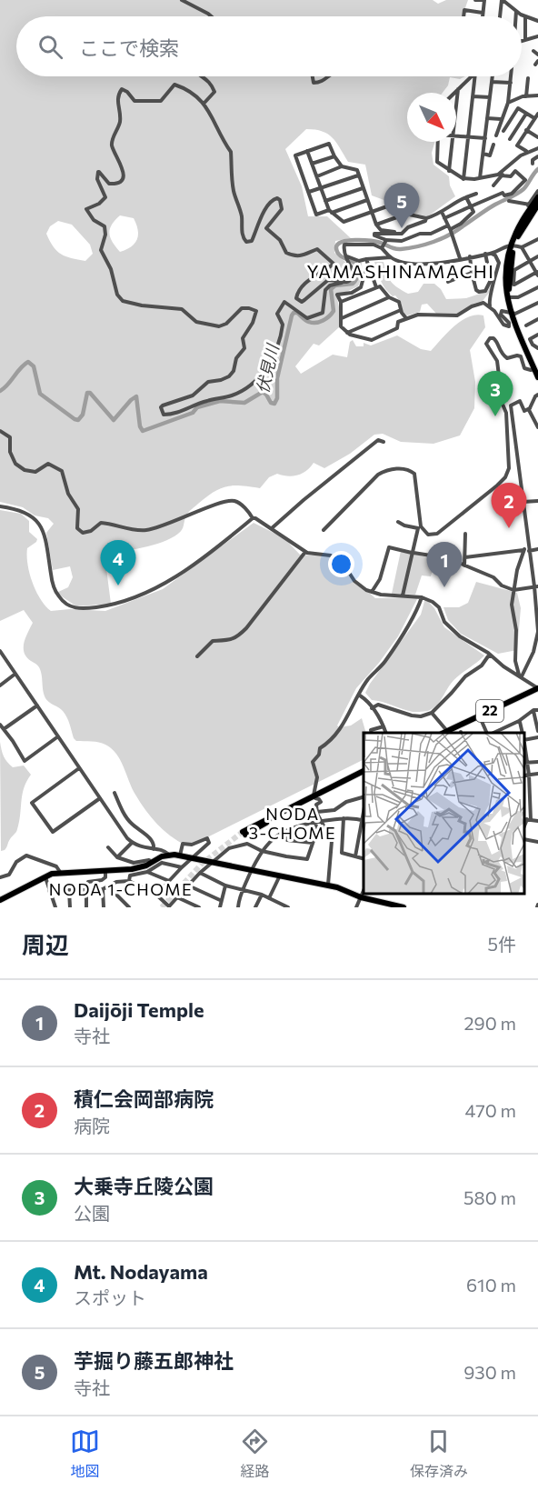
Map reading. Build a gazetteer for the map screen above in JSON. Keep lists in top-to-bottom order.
{
  "streets": {
    "main road": ["22"]
  },
  "districts": ["YAMASHINAMACHI", "NODA 3-CHOME", "NODA 1-CHOME"],
  "water": ["伏見川"],
  "north": "bottom right",
  "page": {
    "search": "ここで検索",
    "pins": [
      "5",
      "3",
      "2",
      "4",
      "1"
    ],
    "heading": ["周辺", "5件"],
    "list": [
      {
        "mark": "1",
        "name": "Daijōji Temple",
        "note": "寺社",
        "value": "290 m"
      },
      {
        "mark": "2",
        "name": "積仁会岡部病院",
        "note": "病院",
        "value": "470 m"
      },
      {
        "mark": "3",
        "name": "大乗寺丘陵公園",
        "note": "公園",
        "value": "580 m"
      },
      {
        "mark": "4",
        "name": "Mt. Nodayama",
        "note": "スポット",
        "value": "610 m"
      },
      {
        "mark": "5",
        "name": "芋掘り藤五郎神社",
        "note": "寺社",
        "value": "930 m"
      }
    ],
    "nav": ["地図", "経路", "保存済み"]
  }
}
